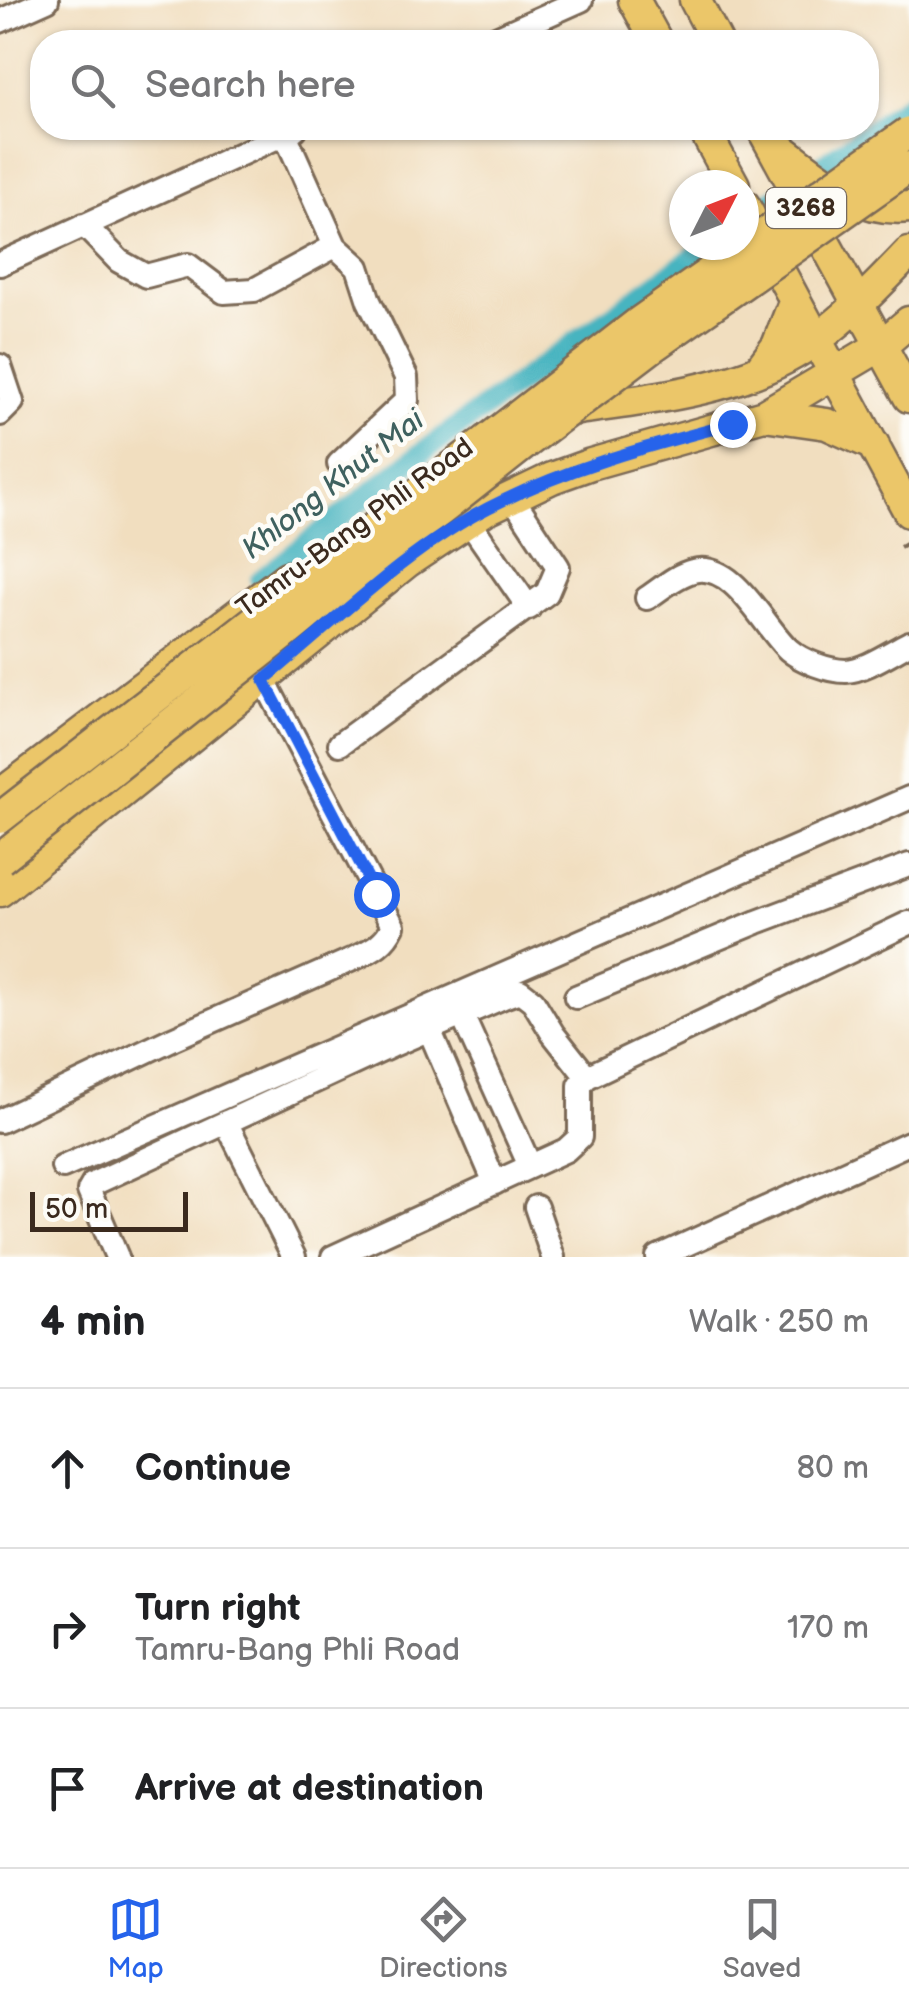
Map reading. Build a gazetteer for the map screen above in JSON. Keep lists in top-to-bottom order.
{
  "streets": {
    "main road": ["3268", "Tamru-Bang Phli Road"]
  },
  "crossings": [
    ["3268", "Tamru-Bang Phli Road"]
  ],
  "water": ["Khlong Khut Mai"],
  "scale_bar": "50 m",
  "north": "top right",
  "page": {
    "search": "Search here",
    "scale": "50 m",
    "heading": ["4 min", "Walk · 250 m"],
    "list": [
      ["Continue", "80 m"],
      ["Turn right", "Tamru-Bang Phli Road", "170 m"],
      "Arrive at destination"
    ],
    "nav": ["Map", "Directions", "Saved"]
  }
}
